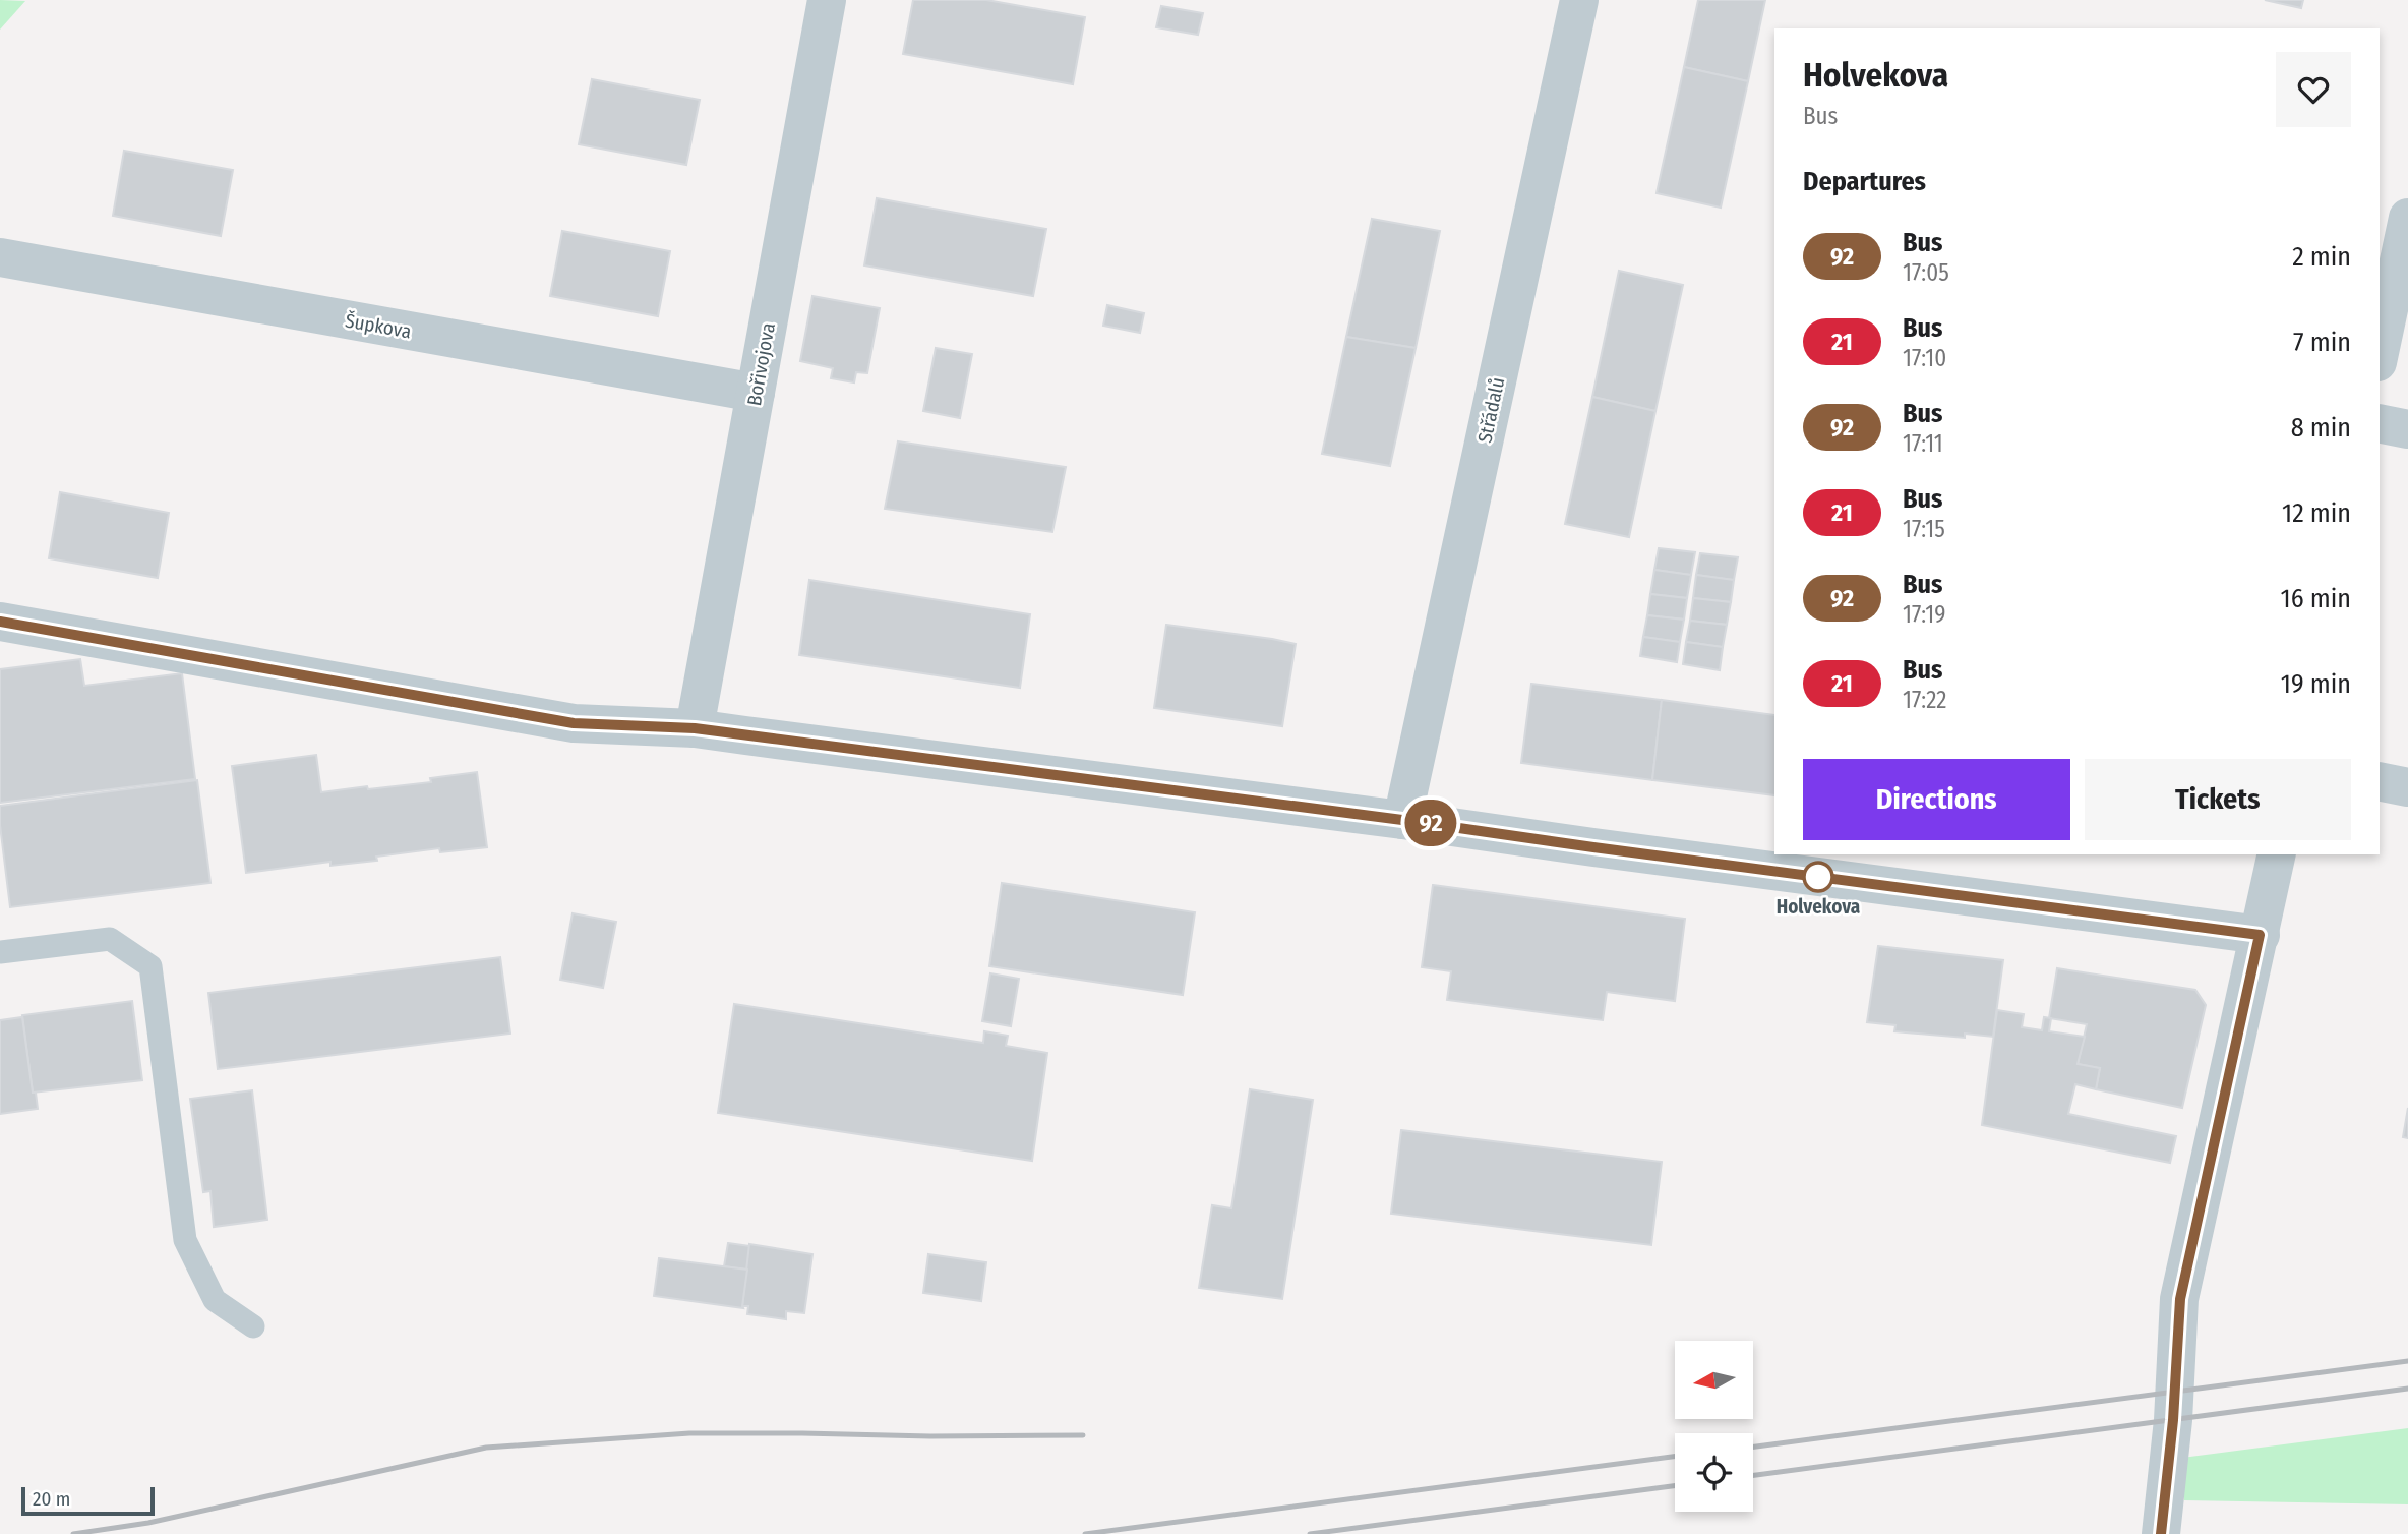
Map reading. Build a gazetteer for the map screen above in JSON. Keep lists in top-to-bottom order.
{
  "streets": {
    "street": ["Šupkova", "Bořivojova", "Střádalů"]
  },
  "crossings": [
    ["Šupkova", "Bořivojova"]
  ],
  "places": ["Holvekova"],
  "lines": ["bus line 92"],
  "scale_bar": "20 m",
  "north": "left",
  "page": {
    "on_map": "92",
    "heading": [
      ["Holvekova", "Bus"],
      "Departures"
    ],
    "list": [
      {
        "mark": "92",
        "name": "Bus",
        "note": "17:05",
        "value": "2 min"
      },
      {
        "mark": "21",
        "name": "Bus",
        "note": "17:10",
        "value": "7 min"
      },
      {
        "mark": "92",
        "name": "Bus",
        "note": "17:11",
        "value": "8 min"
      },
      {
        "mark": "21",
        "name": "Bus",
        "note": "17:15",
        "value": "12 min"
      },
      {
        "mark": "92",
        "name": "Bus",
        "note": "17:19",
        "value": "16 min"
      },
      {
        "mark": "21",
        "name": "Bus",
        "note": "17:22",
        "value": "19 min"
      }
    ],
    "buttons": ["Directions", "Tickets"],
    "scale": "20 m"
  }
}
